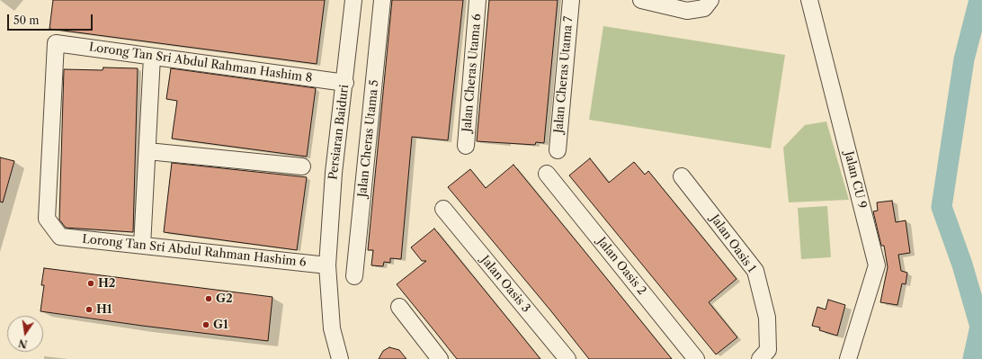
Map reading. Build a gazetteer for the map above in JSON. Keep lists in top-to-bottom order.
{
  "streets": {
    "street": [
      "Lorong Tan Sri Abdul Rahman Hashim 8",
      "Jalan Cheras Utama 6",
      "Jalan Cheras Utama 7",
      "Persiaran Baiduri",
      "Jalan Cheras Utama 5",
      "Jalan CU 9",
      "Jalan Oasis 1",
      "Lorong Tan Sri Abdul Rahman Hashim 6",
      "Jalan Oasis 2",
      "Jalan Oasis 3"
    ]
  },
  "crossings": [
    ["Lorong Tan Sri Abdul Rahman Hashim 8", "Persiaran Baiduri"],
    ["Lorong Tan Sri Abdul Rahman Hashim 8", "Lorong Tan Sri Abdul Rahman Hashim 6"],
    ["Persiaran Baiduri", "Lorong Tan Sri Abdul Rahman Hashim 6"]
  ],
  "places": [
    "H2",
    "G2",
    "H1",
    "G1"
  ],
  "scale_bar": "50 m",
  "north": "bottom"
}
